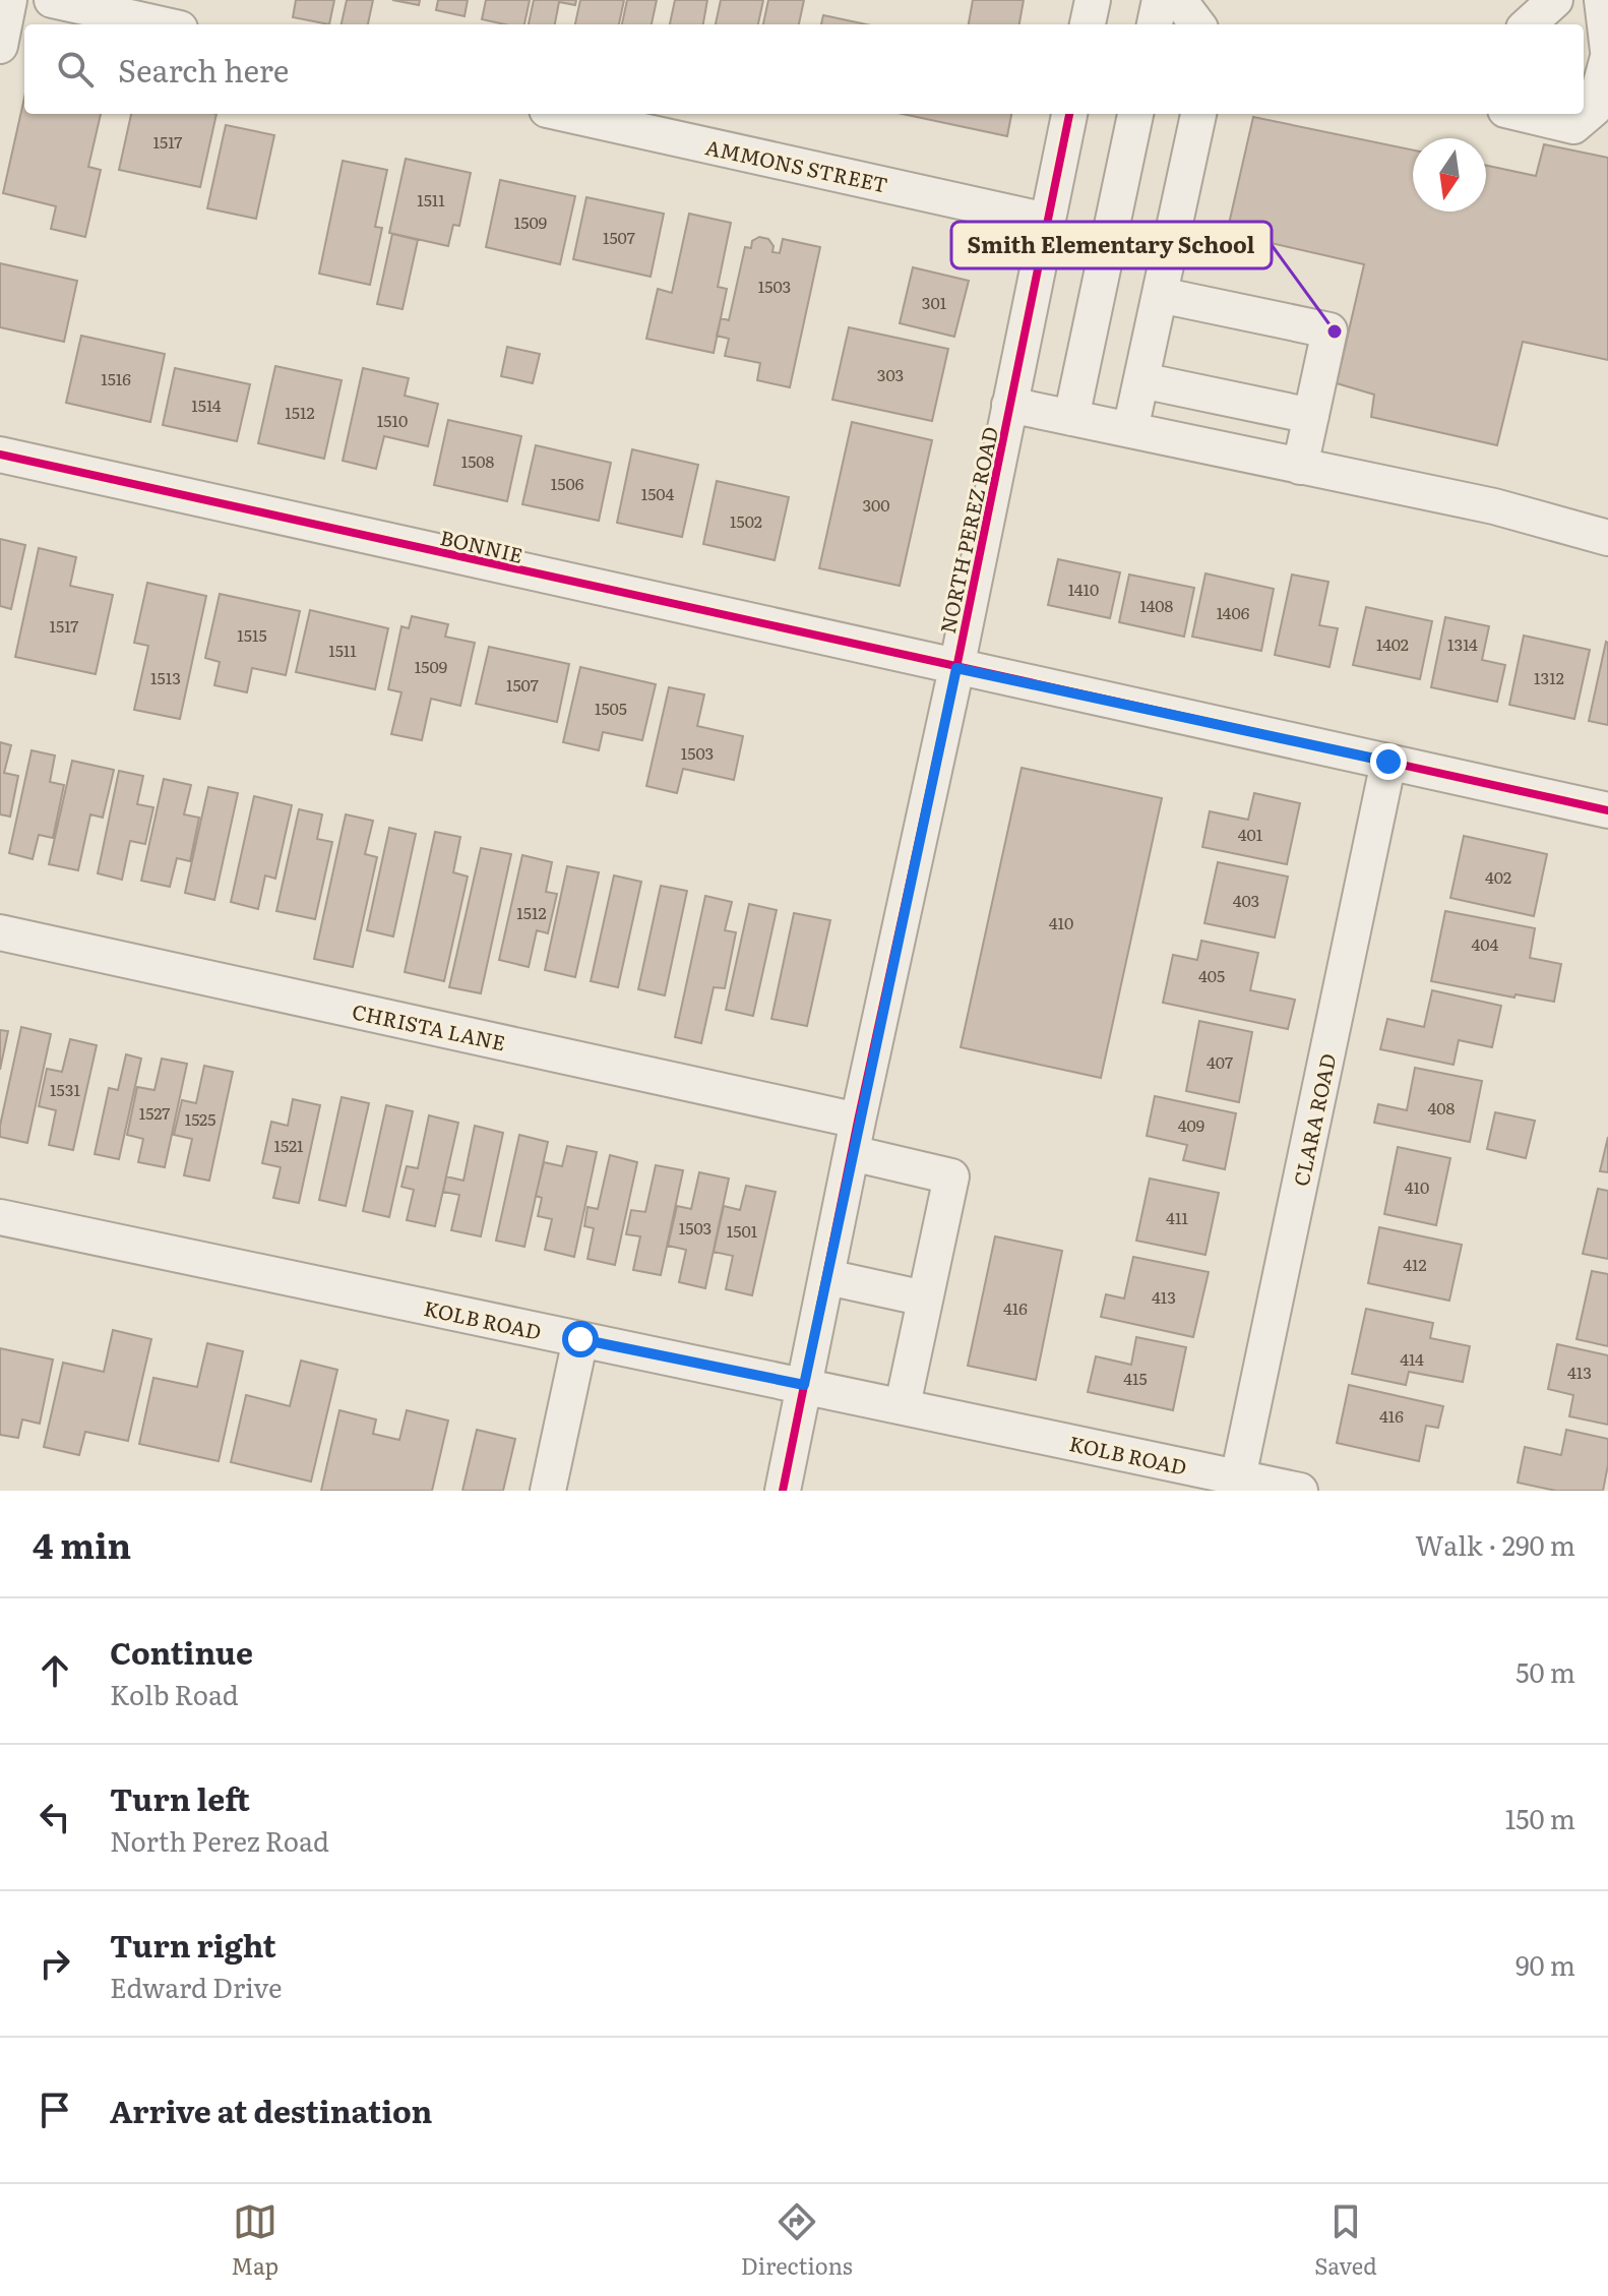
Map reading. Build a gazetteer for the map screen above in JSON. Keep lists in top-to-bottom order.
{
  "streets": {
    "street": [
      "AMMONS STREET",
      "NORTH PEREZ ROAD",
      "BONNIE",
      "CHRISTA LANE",
      "CLARA ROAD",
      "KOLB ROAD"
    ]
  },
  "crossings": [
    ["AMMONS STREET", "NORTH PEREZ ROAD"],
    ["NORTH PEREZ ROAD", "BONNIE"],
    ["NORTH PEREZ ROAD", "CHRISTA LANE"],
    ["NORTH PEREZ ROAD", "KOLB ROAD"],
    ["BONNIE", "CLARA ROAD"],
    ["CLARA ROAD", "KOLB ROAD"]
  ],
  "places": ["Smith Elementary School"],
  "house_numbers": [
    "1517",
    "1511",
    "1509",
    "1507",
    "1503",
    "301",
    "303",
    "1516",
    "1514",
    "1512",
    "1510",
    "1508",
    "1506",
    "1504",
    "300",
    "1502",
    "1410",
    "1408",
    "1406",
    "1517",
    "1515",
    "1402",
    "1314",
    "1511",
    "1509",
    "1513",
    "1312",
    "1507",
    "1505",
    "1503",
    "401",
    "402",
    "403",
    "1512",
    "410",
    "404",
    "405",
    "407",
    "1531",
    "408",
    "1527",
    "1525",
    "409",
    "1521",
    "410",
    "411",
    "1503",
    "1501",
    "412",
    "413",
    "416",
    "414",
    "413",
    "415",
    "416"
  ],
  "north": "bottom",
  "page": {
    "search": "Search here",
    "heading": ["4 min", "Walk · 290 m"],
    "list": [
      ["Continue", "Kolb Road", "50 m"],
      ["Turn left", "North Perez Road", "150 m"],
      ["Turn right", "Edward Drive", "90 m"],
      "Arrive at destination"
    ],
    "nav": ["Map", "Directions", "Saved"]
  }
}
